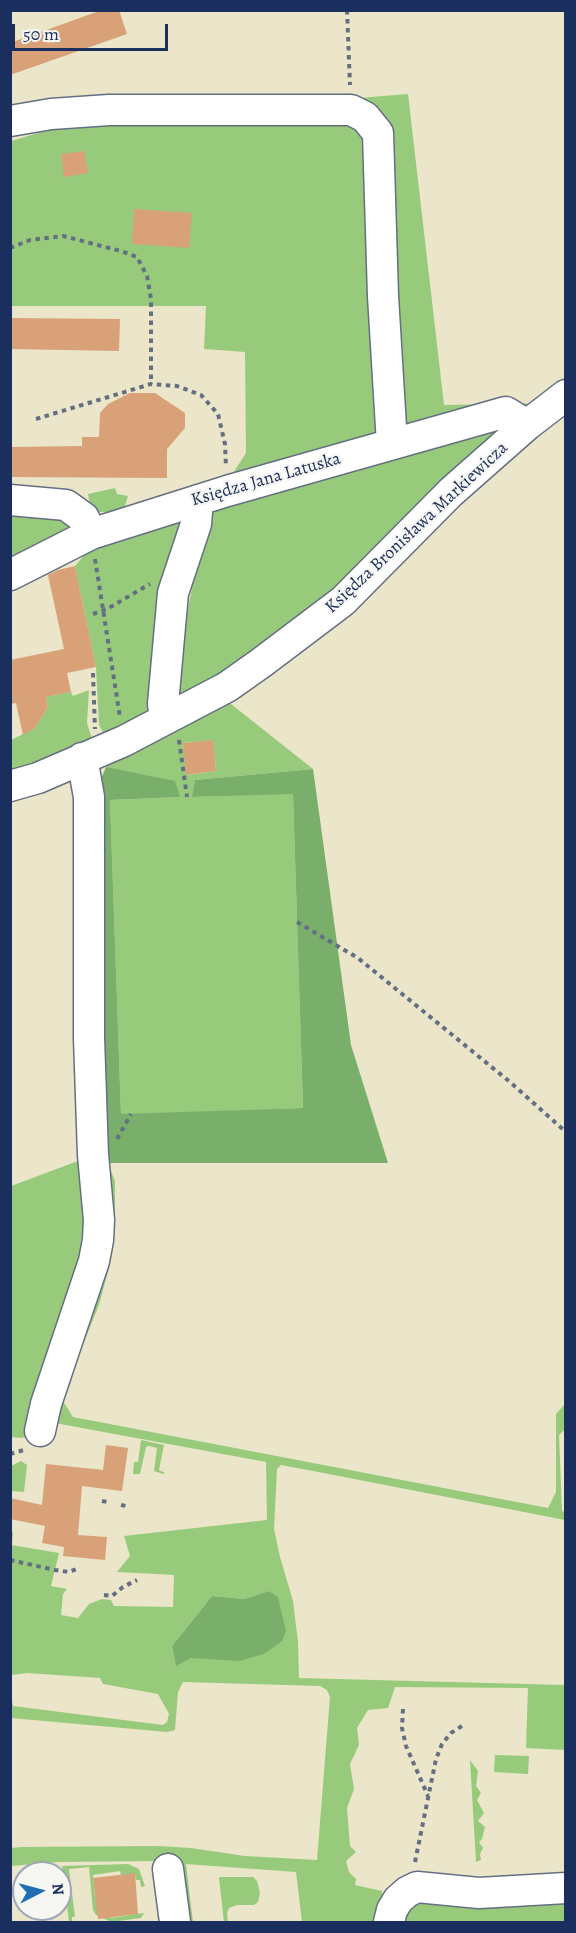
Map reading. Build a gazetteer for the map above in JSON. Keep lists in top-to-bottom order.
{
  "streets": {
    "street": ["Księdza Jana Latuska", "Księdza Bronisława Markiewicza"]
  },
  "crossings": [
    ["Księdza Jana Latuska", "Księdza Bronisława Markiewicza"]
  ],
  "scale_bar": "50 m",
  "north": "right"
}
